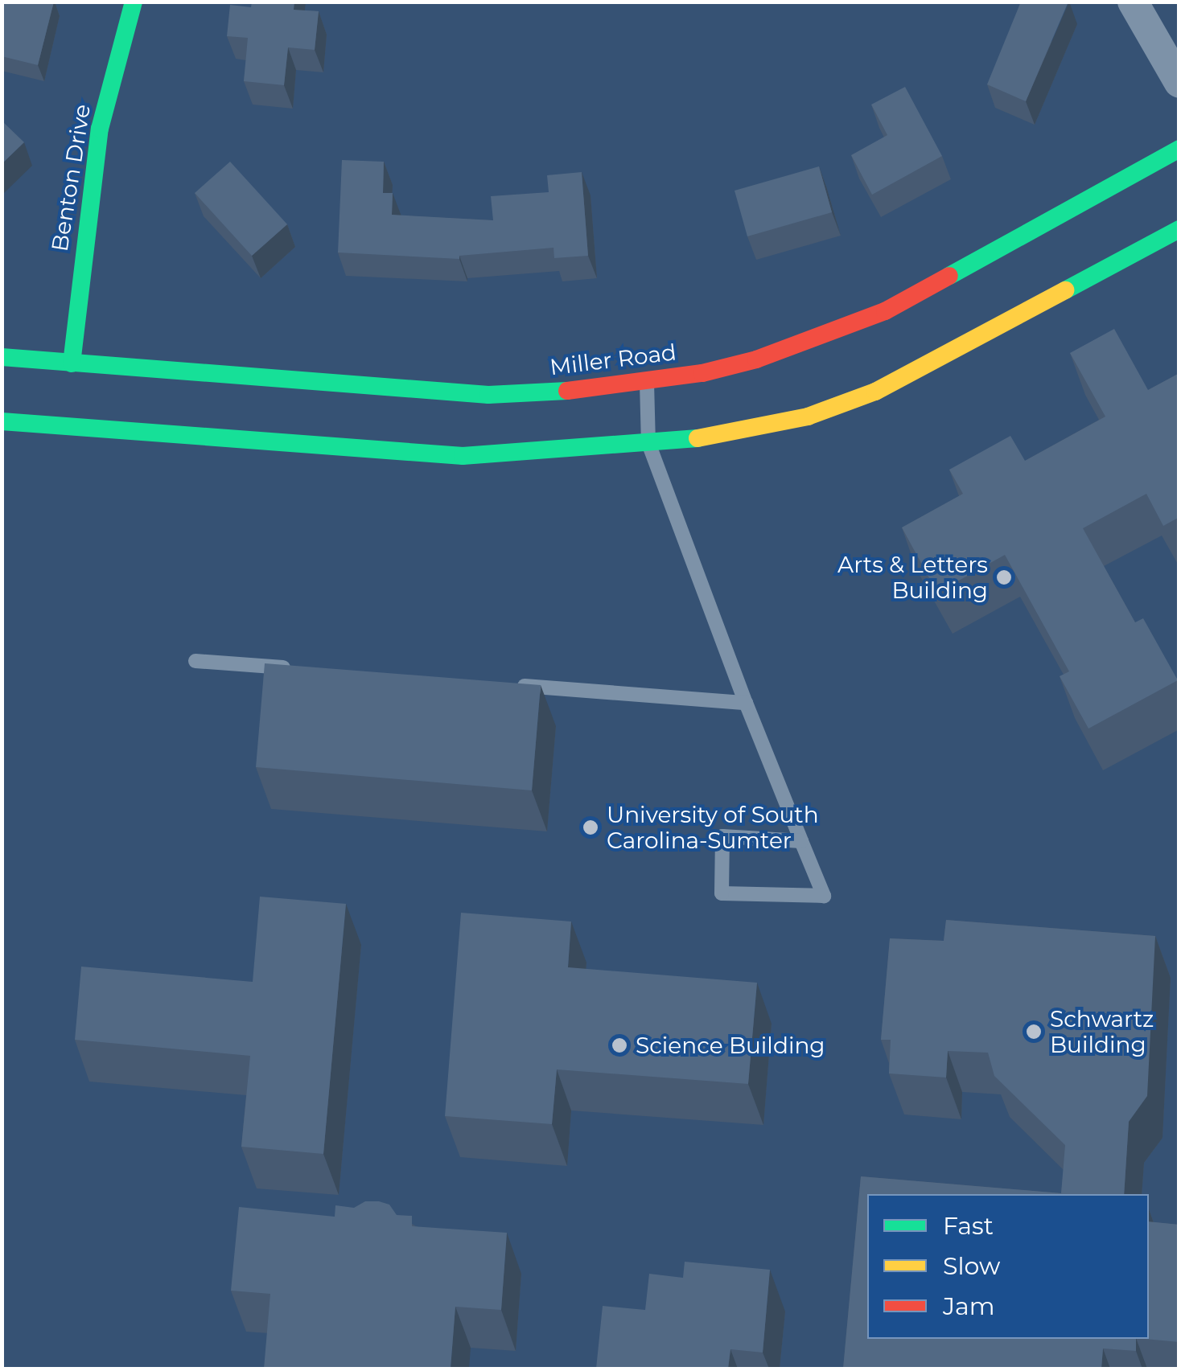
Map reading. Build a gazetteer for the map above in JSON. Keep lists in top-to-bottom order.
{
  "streets": {
    "street": ["Benton Drive", "Miller Road"]
  },
  "crossings": [
    ["Benton Drive", "Miller Road"]
  ],
  "places": [
    "Arts & Letters Building",
    "University of South Carolina-Sumter",
    "Schwartz Building",
    "Science Building"
  ],
  "legend": ["Fast", "Slow", "Jam"]
}
